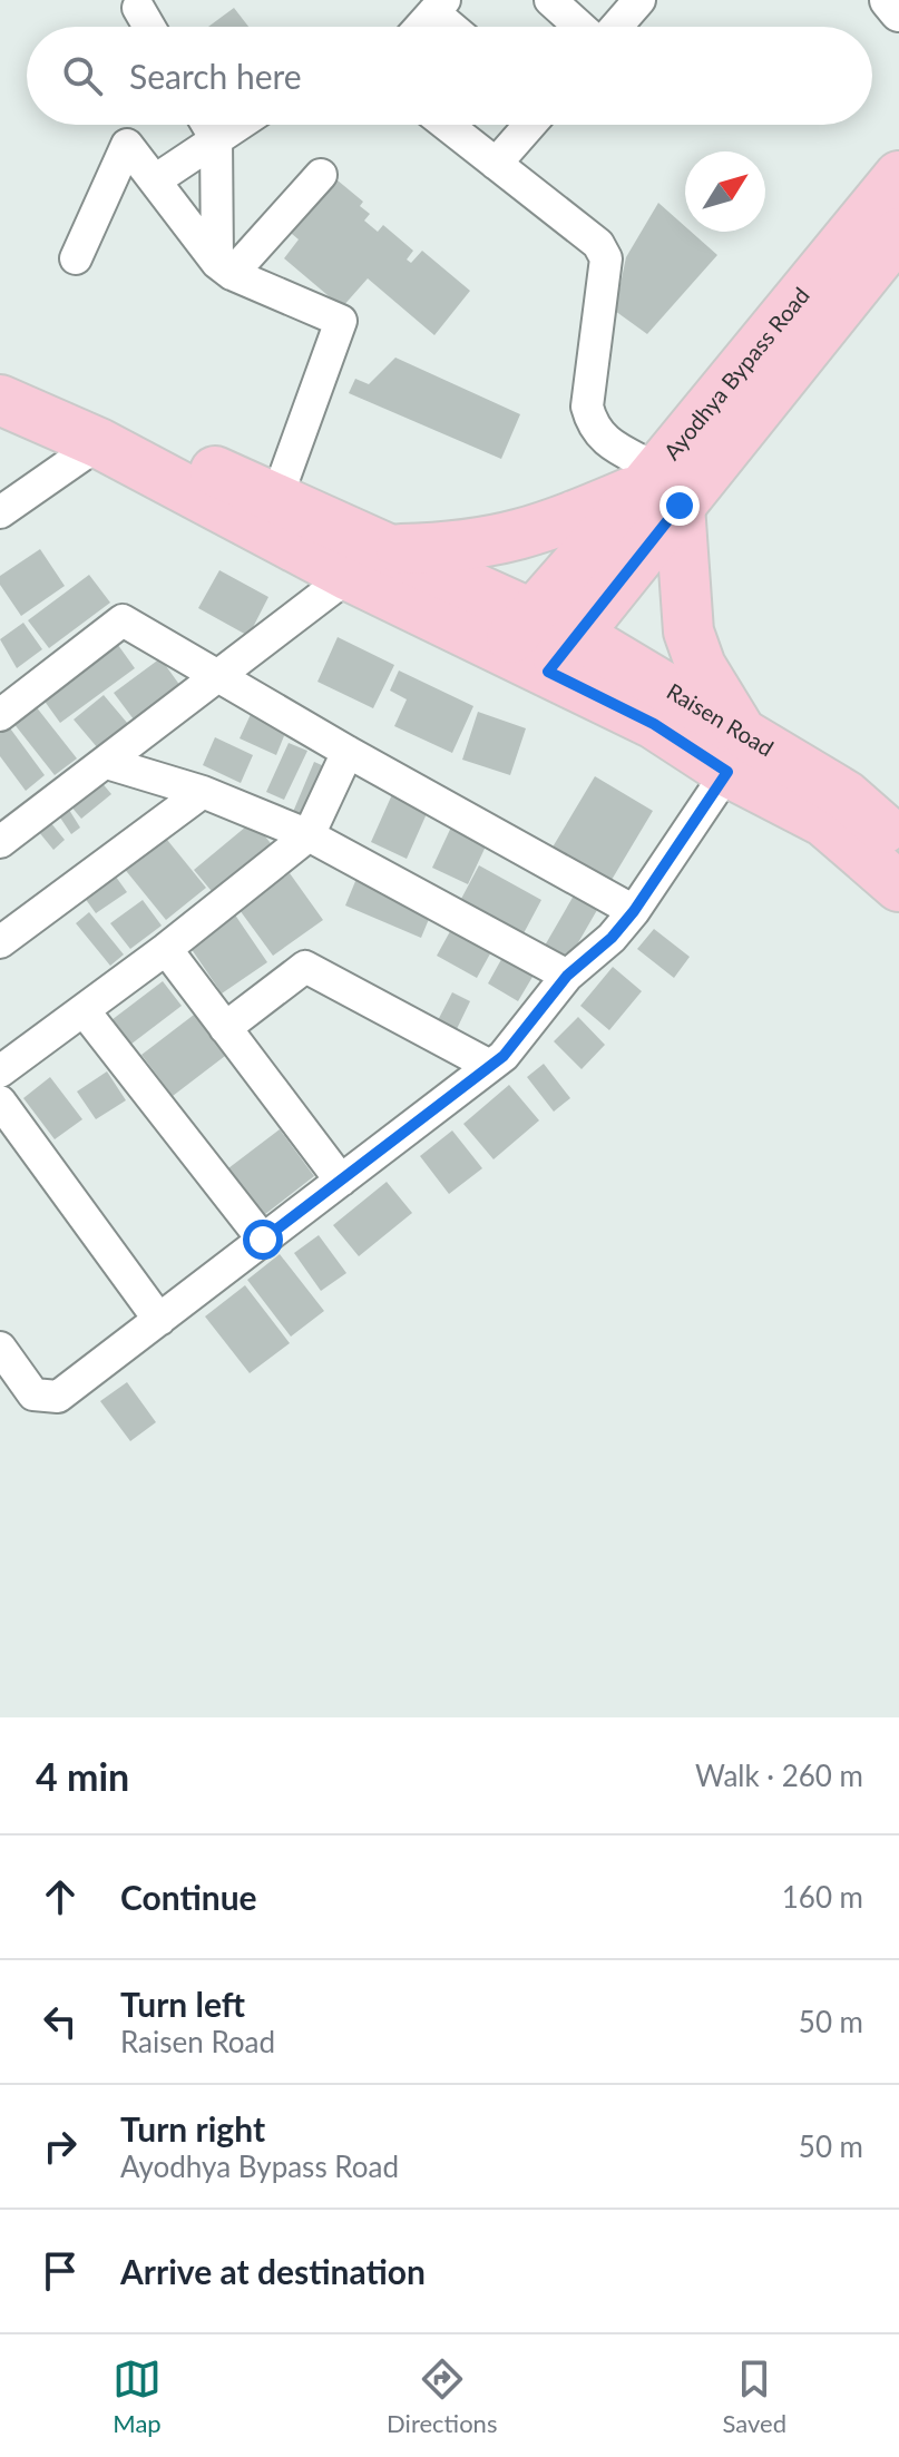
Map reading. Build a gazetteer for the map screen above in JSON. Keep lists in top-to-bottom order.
{
  "streets": {
    "main road": ["Ayodhya Bypass Road", "Raisen Road"]
  },
  "crossings": [
    ["Ayodhya Bypass Road", "Raisen Road"]
  ],
  "north": "top right",
  "page": {
    "search": "Search here",
    "heading": ["4 min", "Walk · 260 m"],
    "list": [
      ["Continue", "160 m"],
      ["Turn left", "Raisen Road", "50 m"],
      ["Turn right", "Ayodhya Bypass Road", "50 m"],
      "Arrive at destination"
    ],
    "nav": ["Map", "Directions", "Saved"]
  }
}
